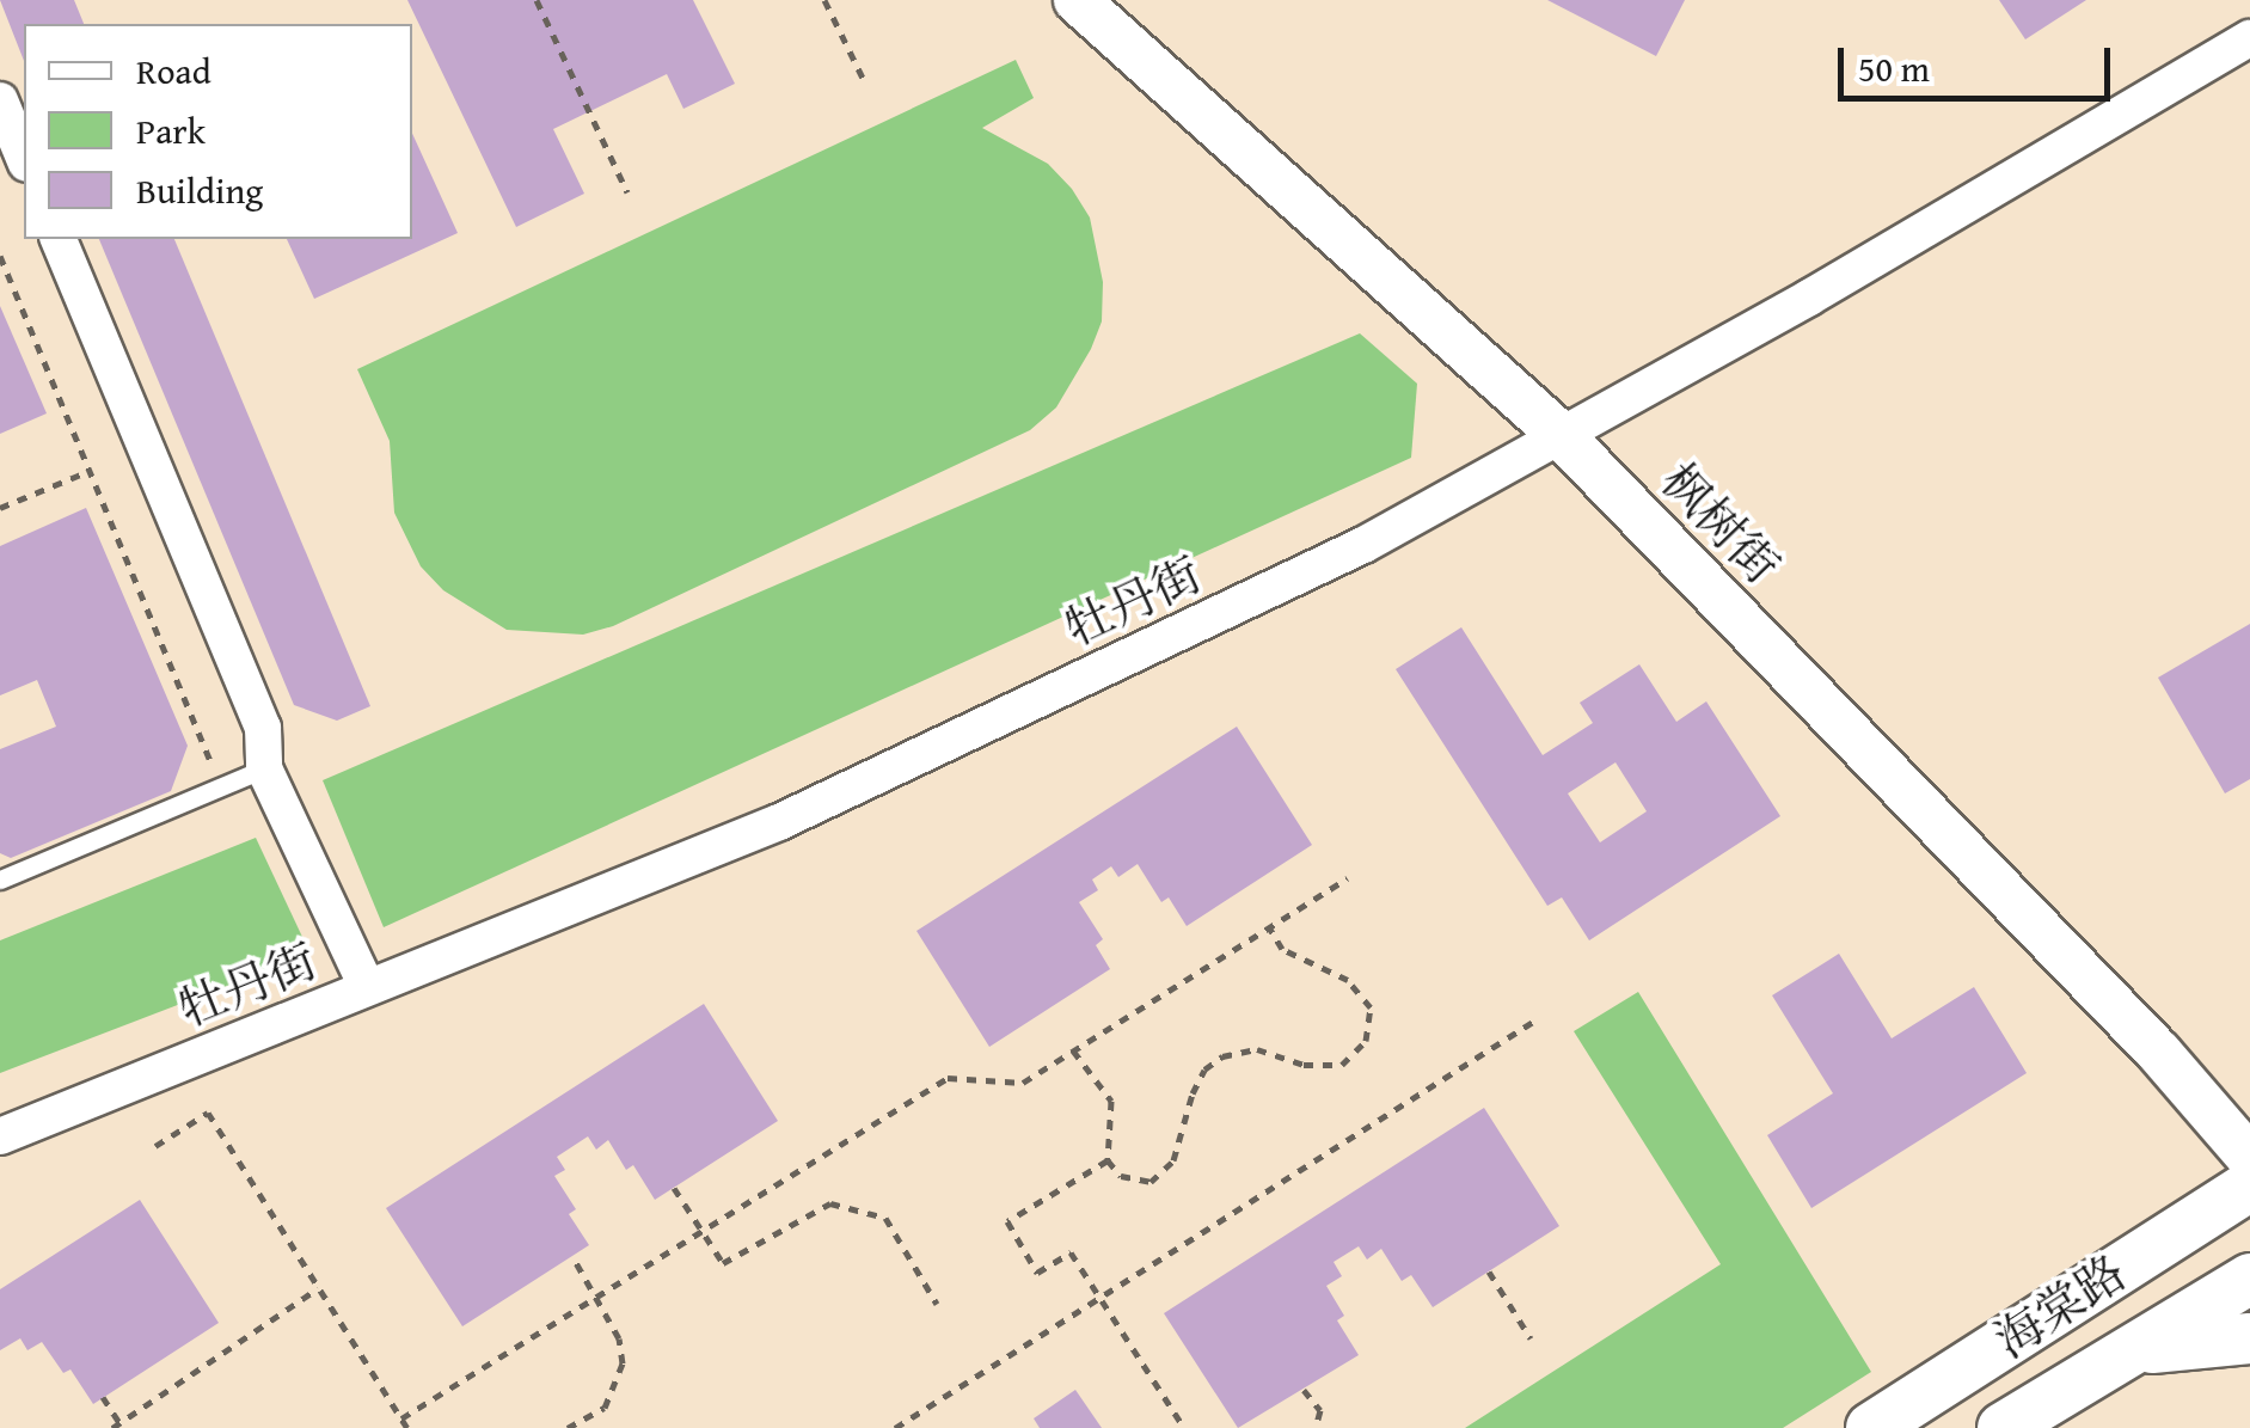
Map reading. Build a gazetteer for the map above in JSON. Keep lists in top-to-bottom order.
{
  "streets": {
    "main road": ["海棠路"],
    "street": ["枫树街", "牡丹街"]
  },
  "crossings": [
    ["枫树街", "牡丹街"]
  ],
  "legend": ["Road", "Park", "Building"],
  "scale_bar": "50 m"
}
